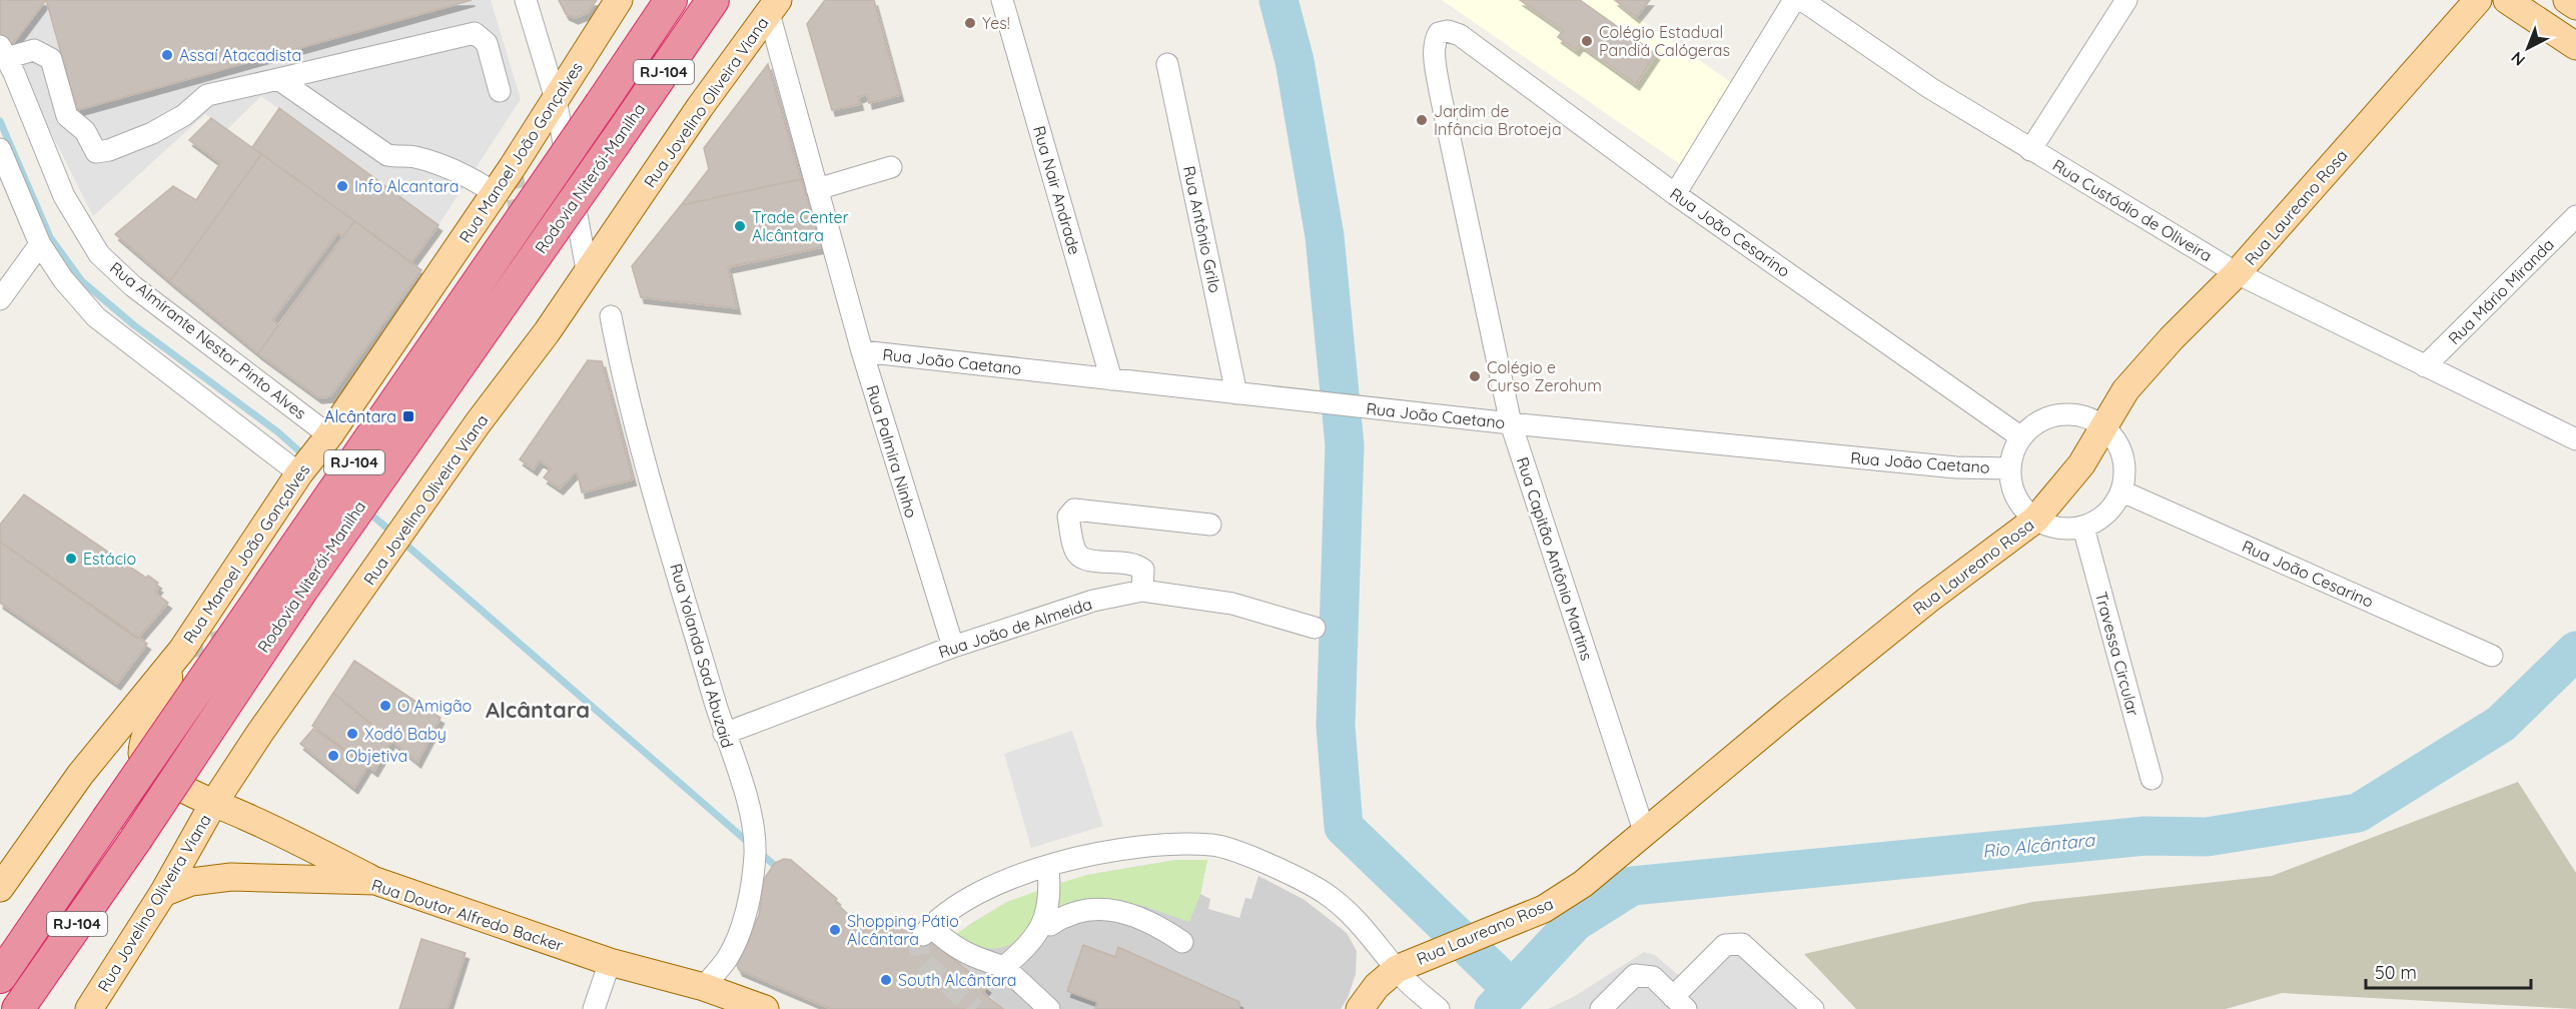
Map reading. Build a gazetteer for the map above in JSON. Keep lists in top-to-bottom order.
{
  "streets": {
    "highway": ["RJ-104", "Rodovia Niterói-Manilha"],
    "main road": [
      "Rua Jovelino Oliveira Viana",
      "Rua Manoel João Gonçalves",
      "Rua Laureano Rosa",
      "Rua Doutor Alfredo Backer"
    ],
    "street": [
      "Rua Nair Andrade",
      "Rua Custódio de Oliveira",
      "Rua Antônio Grilo",
      "Rua João Cesarino",
      "Rua Mário Miranda",
      "Rua Almirante Nestor Pinto Alves",
      "Rua João Caetano",
      "Rua Palmira Ninho",
      "Rua Capitão Antônio Martins",
      "Rua João de Almeida",
      "Travessa Circular",
      "Rua Yolanda Sad Abuzaid"
    ]
  },
  "crossings": [
    ["Rua Jovelino Oliveira Viana", "Rua Palmira Ninho"],
    ["Rua Jovelino Oliveira Viana", "Rua Doutor Alfredo Backer"],
    ["Rua Manoel João Gonçalves", "Rua Almirante Nestor Pinto Alves"],
    ["Rua Nair Andrade", "Rua João Caetano"],
    ["Rua Laureano Rosa", "Rua Custódio de Oliveira"],
    ["Rua Laureano Rosa", "Rua Capitão Antônio Martins"],
    ["Rua Custódio de Oliveira", "Rua Mário Miranda"],
    ["Rua Antônio Grilo", "Rua João Caetano"],
    ["Rua João Cesarino", "Rua Capitão Antônio Martins"],
    ["Rua João Caetano", "Rua Palmira Ninho"],
    ["Rua João Caetano", "Rua Capitão Antônio Martins"],
    ["Rua Palmira Ninho", "Rua João de Almeida"],
    ["Rua João de Almeida", "Rua Yolanda Sad Abuzaid"],
    ["Rua Yolanda Sad Abuzaid", "Rua Doutor Alfredo Backer"]
  ],
  "districts": ["Alcântara"],
  "water": ["Rio Alcântara"],
  "places": {
    "other": [
      "Yes!",
      "Colégio Estadual Pandiá Calógeras",
      "Assaí Atacadista",
      "Jardim de Infância Brotoeja",
      "Info Alcantara",
      "Trade Center Alcântara",
      "Colégio e Curso Zerohum",
      "Estácio",
      "O Amigão",
      "Xodó Baby",
      "Objetiva",
      "Shopping Pátio Alcântara",
      "South Alcântara"
    ],
    "transit": ["Alcântara"]
  },
  "scale_bar": "50 m",
  "north": "bottom left"
}
